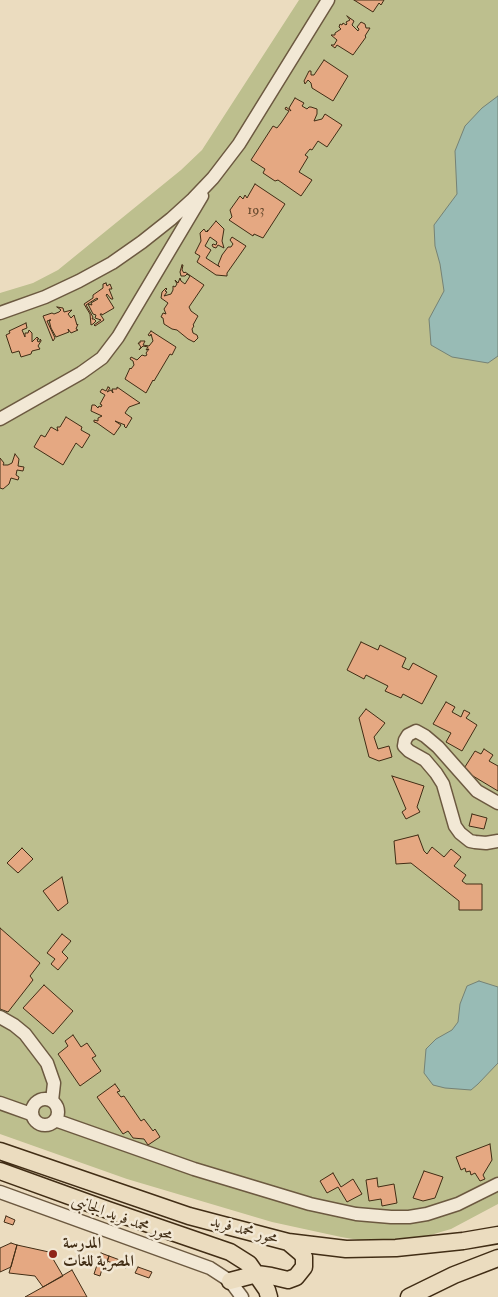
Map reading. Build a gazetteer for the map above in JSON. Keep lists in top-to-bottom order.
{
  "streets": {
    "main road": ["محور محمد فريد"],
    "street": ["محور محمد فريد الجانبى"]
  },
  "places": ["المدرسة المصرية للغات"],
  "house_numbers": ["193"]
}
